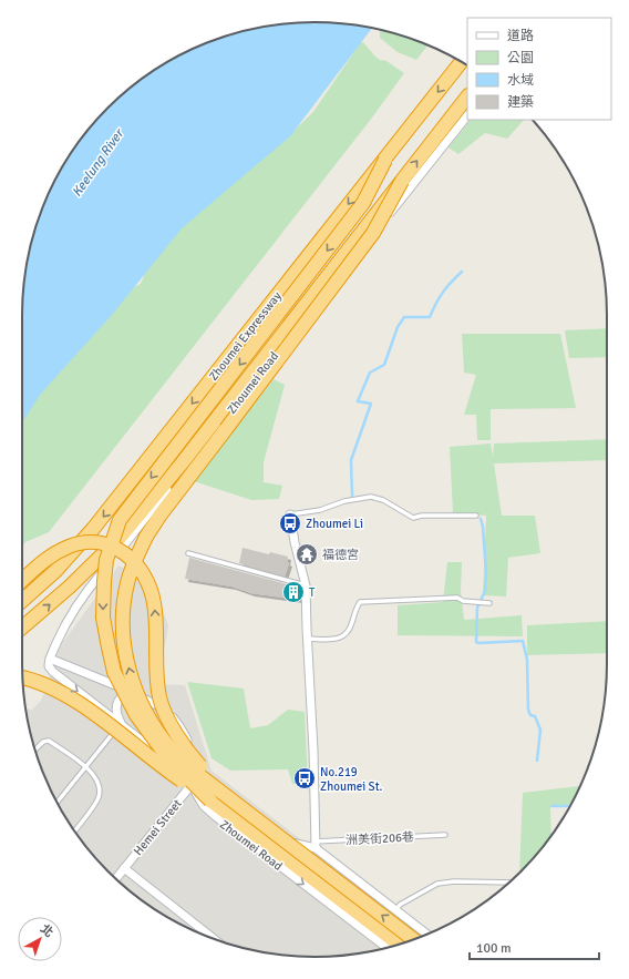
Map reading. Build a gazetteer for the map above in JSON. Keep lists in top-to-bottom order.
{
  "streets": {
    "highway": ["Zhoumei Expressway"],
    "street": ["Zhoumei Road", "Hemei Street"],
    "lane": ["洲美街206巷"]
  },
  "crossings": [
    ["Zhoumei Road", "Hemei Street"],
    ["Zhoumei Road", "洲美街206巷"]
  ],
  "water": ["Keelung River"],
  "places": {
    "bus stop": ["Zhoumei Li", "No.219 Zhoumei St."],
    "temple": ["福德宮"],
    "building": ["T"]
  },
  "legend": [
    "道路",
    "公園",
    "水域",
    "建築"
  ],
  "scale_bar": "100 m",
  "north": "top right"
}
